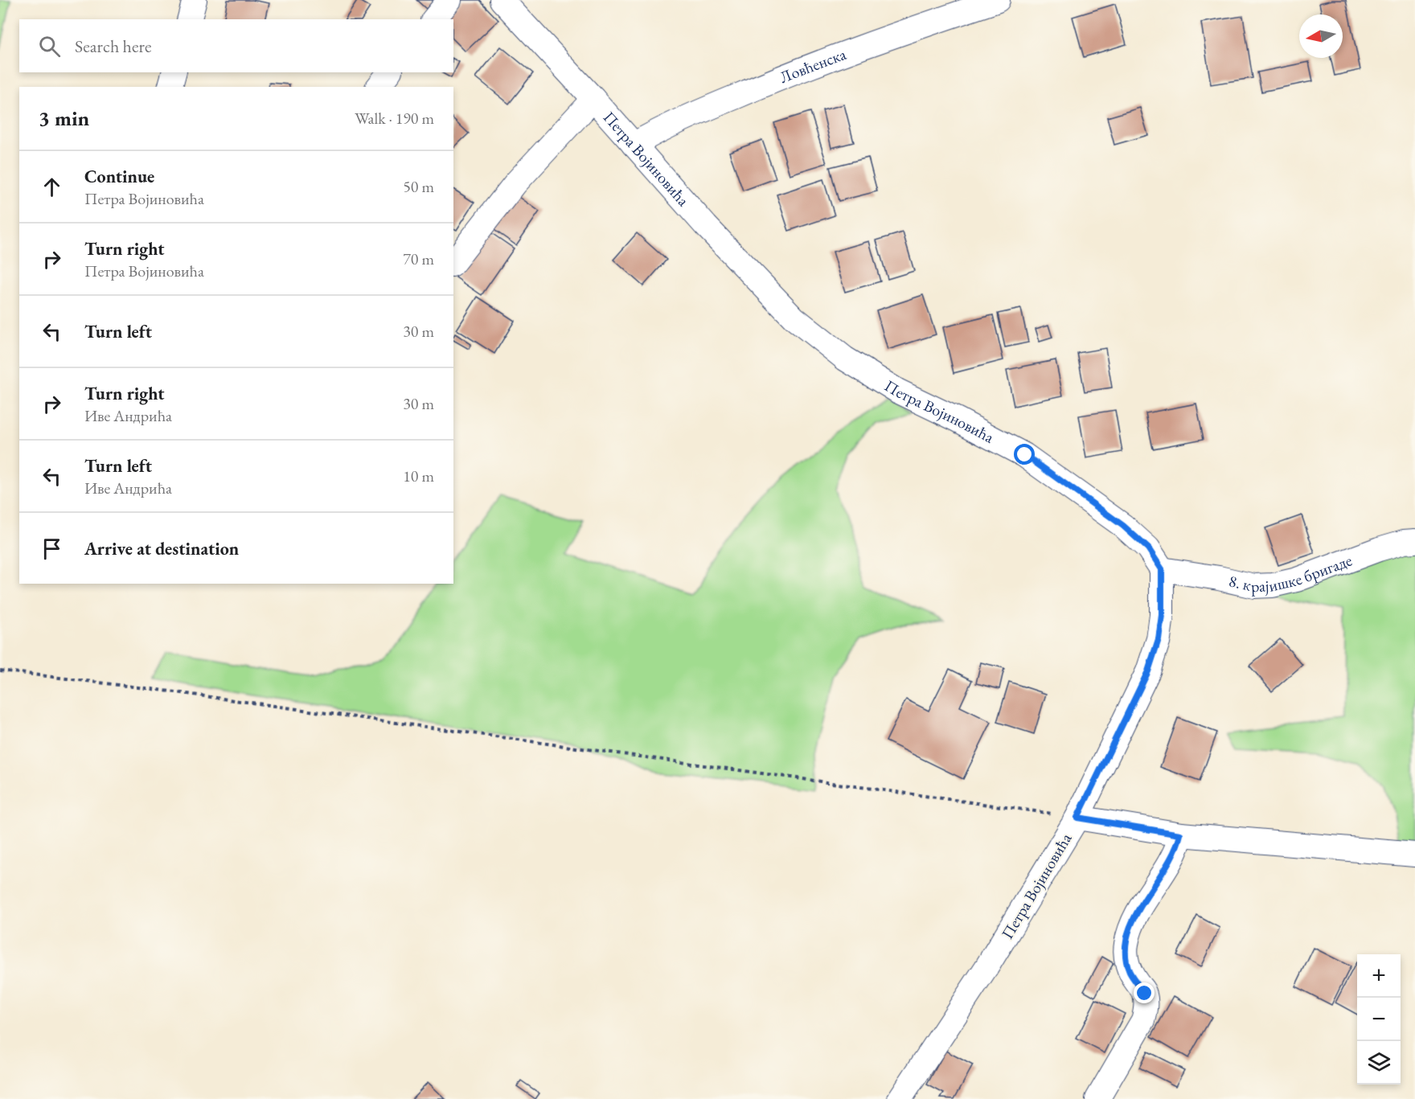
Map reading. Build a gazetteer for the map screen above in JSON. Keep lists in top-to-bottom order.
{
  "streets": {
    "street": ["Ловћенска", "Петра Војиновића", "8. крајишке бригаде"]
  },
  "crossings": [
    ["Ловћенска", "Петра Војиновића"],
    ["Петра Војиновића", "8. крајишке бригаде"]
  ],
  "north": "left",
  "page": {
    "search": "Search here",
    "heading": ["3 min", "Walk · 190 m"],
    "list": [
      ["Continue", "Петра Војиновића", "50 m"],
      ["Turn right", "Петра Војиновића", "70 m"],
      ["Turn left", "30 m"],
      ["Turn right", "Иве Андрића", "30 m"],
      ["Turn left", "Иве Андрића", "10 m"],
      "Arrive at destination"
    ],
    "map_buttons": ["+", "−"]
  }
}
